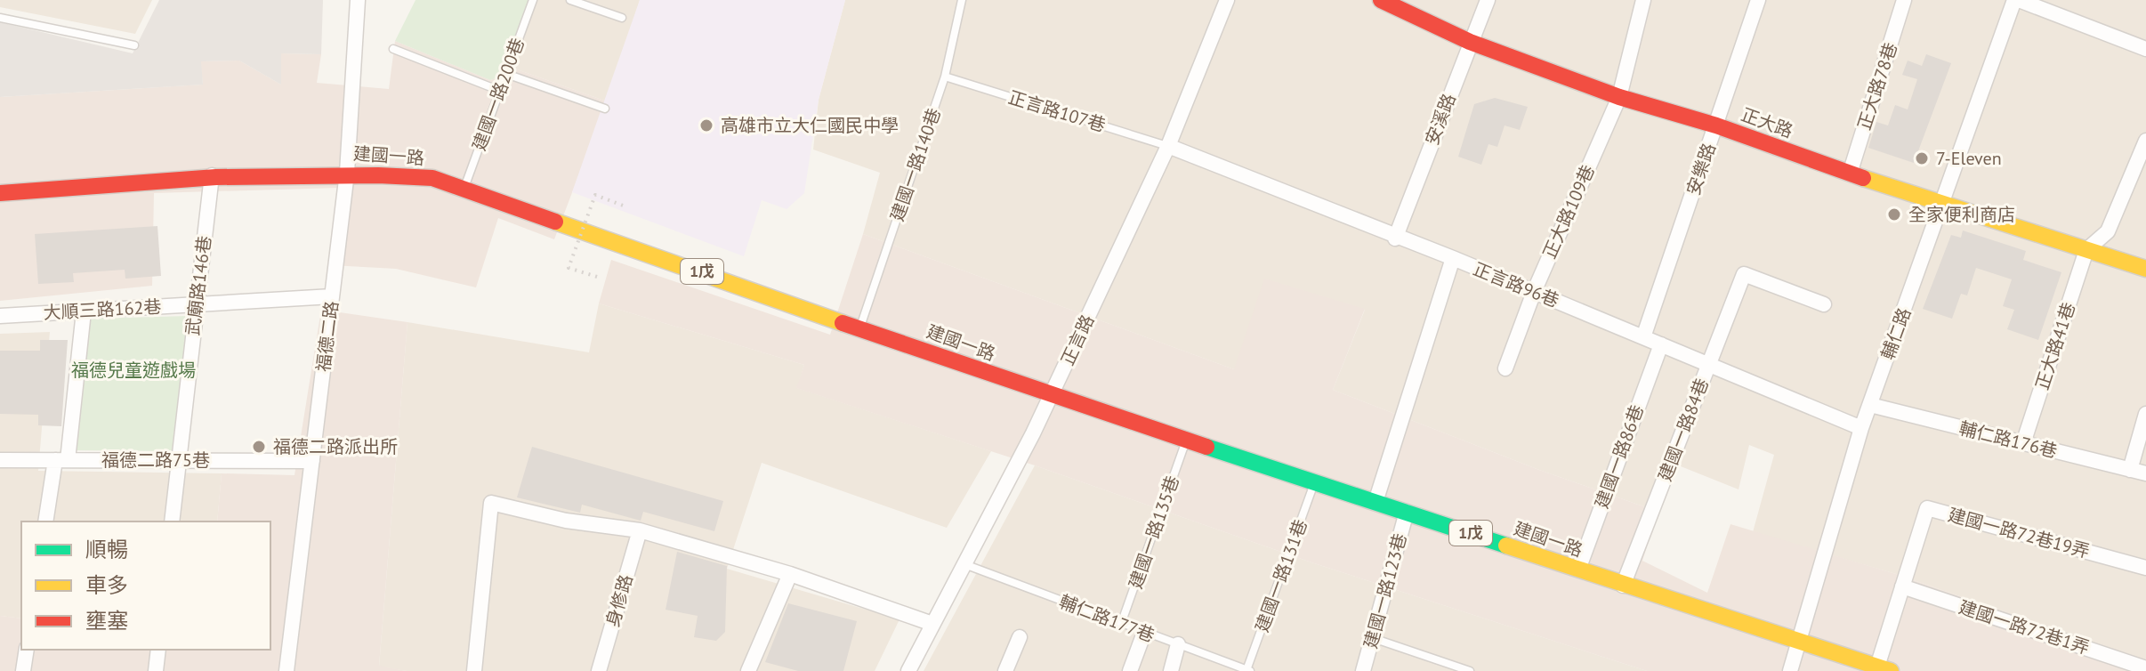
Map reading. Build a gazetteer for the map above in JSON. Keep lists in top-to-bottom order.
{
  "streets": {
    "main road": ["正大路", "建國一路", "1戊"],
    "street": [
      "正大路78巷",
      "安溪路",
      "安樂路",
      "正大路109巷",
      "正言路96巷",
      "武廟路146巷",
      "大順三路162巷",
      "輔仁路",
      "福德二路",
      "正言路",
      "正大路41巷",
      "建國一路84巷",
      "輔仁路176巷",
      "建國一路86巷",
      "福德二路75巷",
      "建國一路72巷19弄",
      "建國一路123巷",
      "身修路",
      "建國一路72巷1弄"
    ],
    "lane": [
      "建國一路200巷",
      "正言路107巷",
      "建國一路140巷",
      "建國一路135巷",
      "建國一路131巷",
      "輔仁路177巷"
    ]
  },
  "crossings": [
    ["正大路78巷", "正大路"],
    ["建國一路200巷", "建國一路"],
    ["正言路107巷", "建國一路140巷"],
    ["正言路107巷", "正言路96巷"],
    ["正言路107巷", "正言路"],
    ["安溪路", "正大路"],
    ["安溪路", "正言路96巷"],
    ["正大路", "安樂路"],
    ["正大路", "正大路109巷"],
    ["正大路", "輔仁路"],
    ["正大路", "正大路41巷"],
    ["建國一路", "建國一路140巷"],
    ["建國一路", "武廟路146巷"],
    ["建國一路", "輔仁路"],
    ["建國一路", "福德二路"],
    ["建國一路", "正言路"],
    ["建國一路", "建國一路84巷"],
    ["建國一路", "建國一路86巷"],
    ["建國一路", "建國一路135巷"],
    ["建國一路", "建國一路72巷19弄"],
    ["建國一路", "建國一路131巷"],
    ["建國一路", "建國一路123巷"],
    ["安樂路", "正言路96巷"],
    ["正大路109巷", "正言路96巷"],
    ["正言路96巷", "輔仁路"],
    ["正言路96巷", "正言路"],
    ["正言路96巷", "建國一路84巷"],
    ["正言路96巷", "建國一路86巷"],
    ["武廟路146巷", "大順三路162巷"],
    ["武廟路146巷", "福德二路75巷"],
    ["大順三路162巷", "福德二路"],
    ["輔仁路", "輔仁路176巷"],
    ["福德二路", "福德二路75巷"],
    ["正言路", "輔仁路177巷"],
    ["正大路41巷", "輔仁路176巷"],
    ["建國一路135巷", "輔仁路177巷"],
    ["建國一路72巷19弄", "建國一路72巷1弄"],
    ["建國一路131巷", "輔仁路177巷"]
  ],
  "parks": ["福德兒童遊戲場"],
  "places": [
    "高雄市立大仁國民中學",
    "7-Eleven",
    "全家便利商店",
    "福德二路派出所"
  ],
  "legend": ["順暢", "車多", "壅塞"]
}
